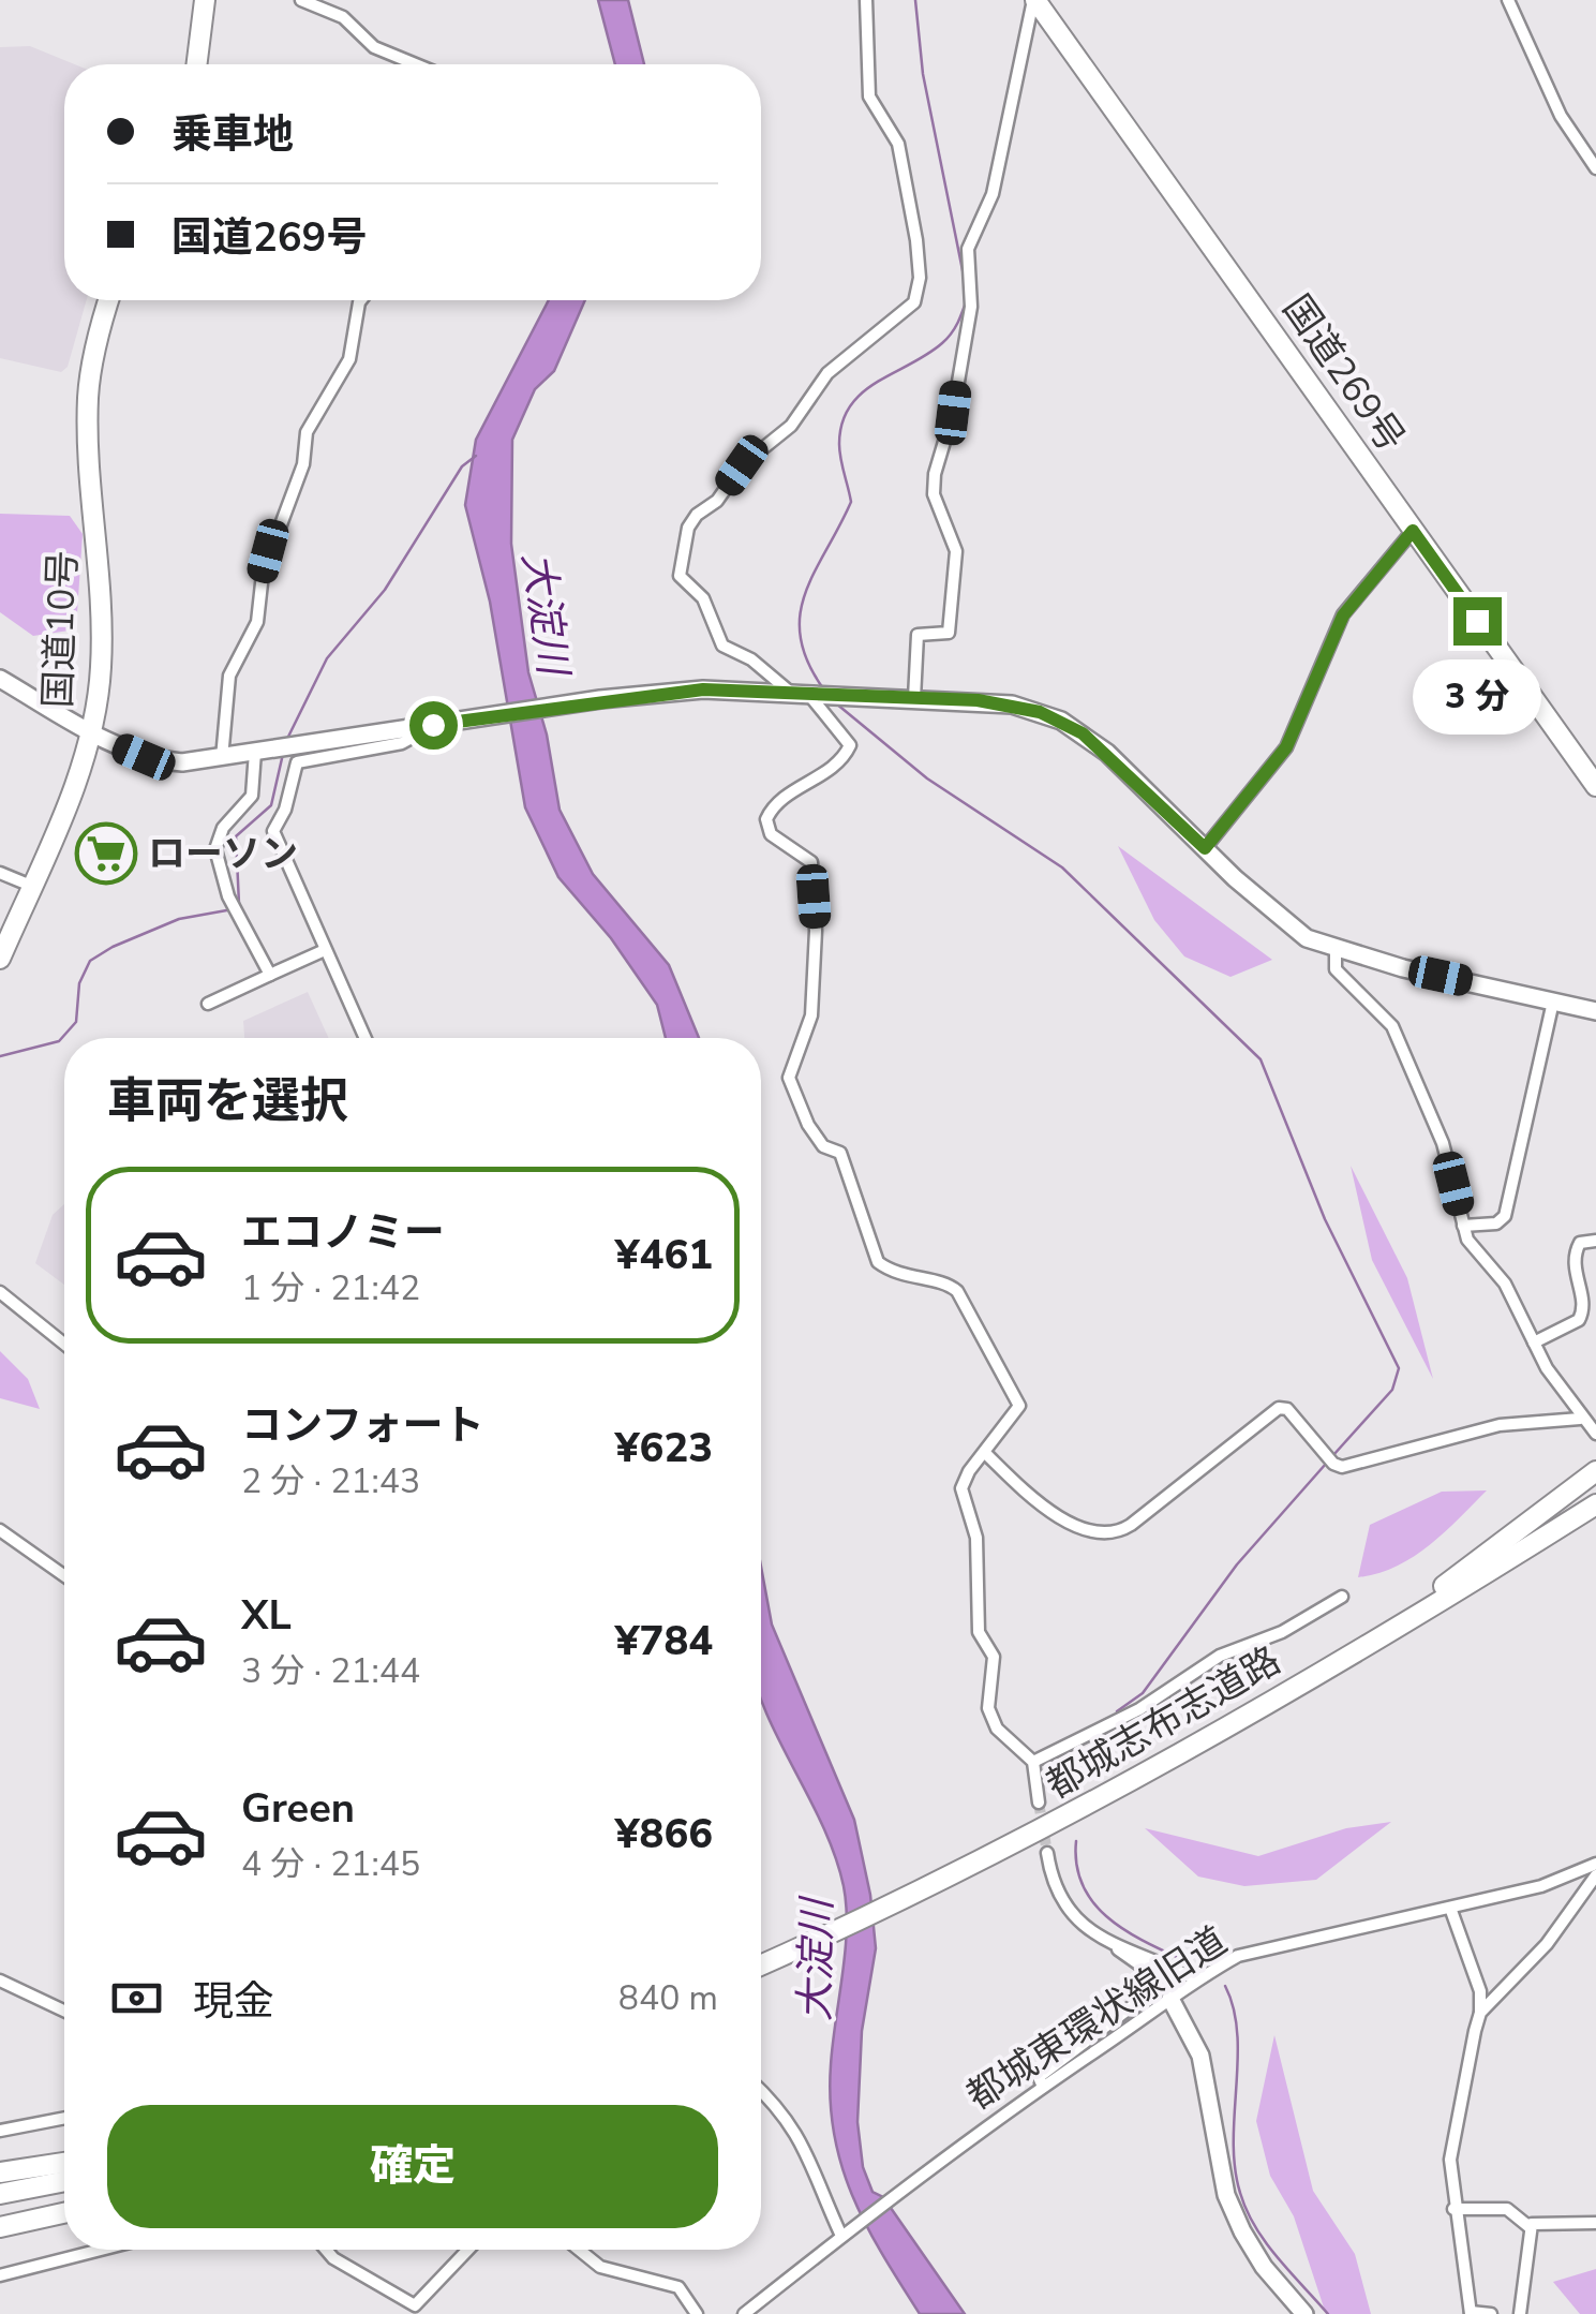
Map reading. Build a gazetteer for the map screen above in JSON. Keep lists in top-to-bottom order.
{
  "streets": {
    "highway": ["国道269号", "国道10号", "都城志布志道路"],
    "street": ["都城東環状線旧道"]
  },
  "water": ["大淀川"],
  "places": {
    "supermarket": ["ローソン"]
  },
  "page": {
    "banner": ["乗車地", "国道269号"],
    "bubble": "3 分",
    "heading": "車両を選択",
    "list": [
      {
        "name": "エコノミー",
        "note": "1 分 · 21:42",
        "value": "¥461"
      },
      {
        "name": "コンフォート",
        "note": "2 分 · 21:43",
        "value": "¥623"
      },
      {
        "name": "XL",
        "note": "3 分 · 21:44",
        "value": "¥784"
      },
      {
        "name": "Green",
        "note": "4 分 · 21:45",
        "value": "¥866"
      }
    ],
    "pay": ["現金", "840 m"],
    "buttons": "確定"
  }
}
